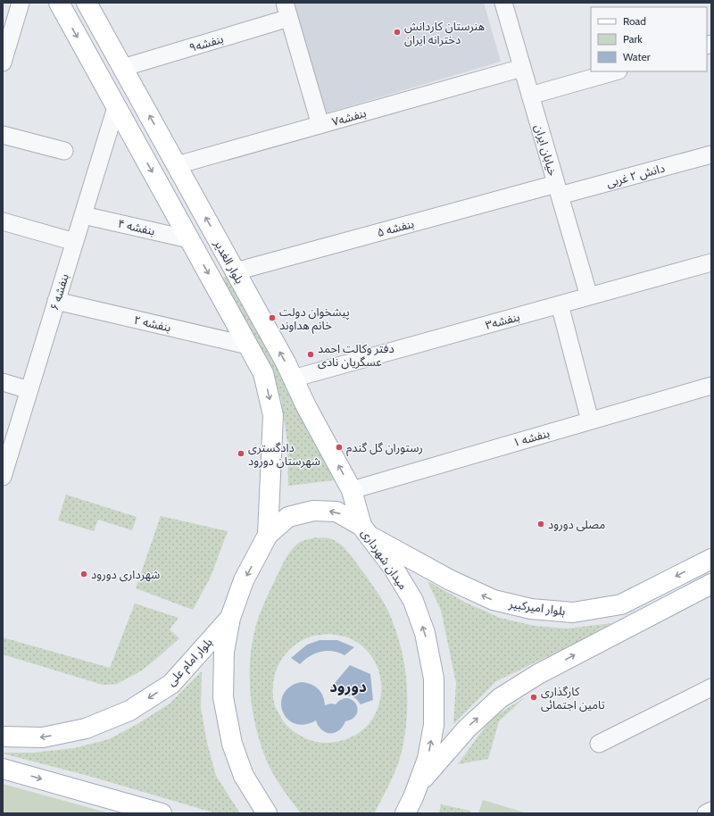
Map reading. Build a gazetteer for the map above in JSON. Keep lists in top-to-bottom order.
{
  "streets": {
    "main road": [
      "بلوار الغدیر",
      "میدان شهرداری",
      "بلوار امیرکبیر",
      "بلوار امام علی"
    ],
    "street": [
      "بنفشه۹",
      "بنفشه۷",
      "خیابان ایران",
      "دانش ۲ غربی",
      "بنفشه ۴",
      "بنفشه ۵",
      "بنفشه ۶",
      "بنفشه۳",
      "بنفشه ۲",
      "بنفشه ۱"
    ]
  },
  "crossings": [
    ["بنفشه۹", "بلوار الغدیر"],
    ["بنفشه۷", "خیابان ایران"],
    ["بنفشه۷", "بلوار الغدیر"],
    ["خیابان ایران", "دانش ۲ غربی"],
    ["خیابان ایران", "بنفشه ۵"],
    ["خیابان ایران", "بنفشه۳"],
    ["دانش ۲ غربی", "بنفشه ۵"],
    ["بنفشه ۴", "بلوار الغدیر"],
    ["بنفشه ۴", "بنفشه ۶"],
    ["بنفشه ۵", "بلوار الغدیر"],
    ["بلوار الغدیر", "بنفشه ۶"],
    ["بلوار الغدیر", "بنفشه۳"],
    ["بلوار الغدیر", "بنفشه ۲"],
    ["بلوار الغدیر", "بنفشه ۱"],
    ["بلوار الغدیر", "میدان شهرداری"],
    ["بلوار الغدیر", "بلوار امیرکبیر"],
    ["بنفشه ۶", "بنفشه ۲"],
    ["میدان شهرداری", "بلوار امیرکبیر"],
    ["میدان شهرداری", "بلوار امام علی"]
  ],
  "one_way": ["بلوار امیرکبیر", "بلوار امام علی"],
  "districts": ["دورود"],
  "places": [
    "هنرستان کاردانش دخترانه ایران",
    "پیشخوان دولت خانم هداوند",
    "دفتر وکالت احمد عسگریان نادی",
    "رستوران گل گندم",
    "دادگستری شهرستان دورود",
    "مصلی دورود",
    "شهرداری دورود",
    "کارگذاری تامین اجتمائی"
  ],
  "legend": ["Road", "Park", "Water"]
}
